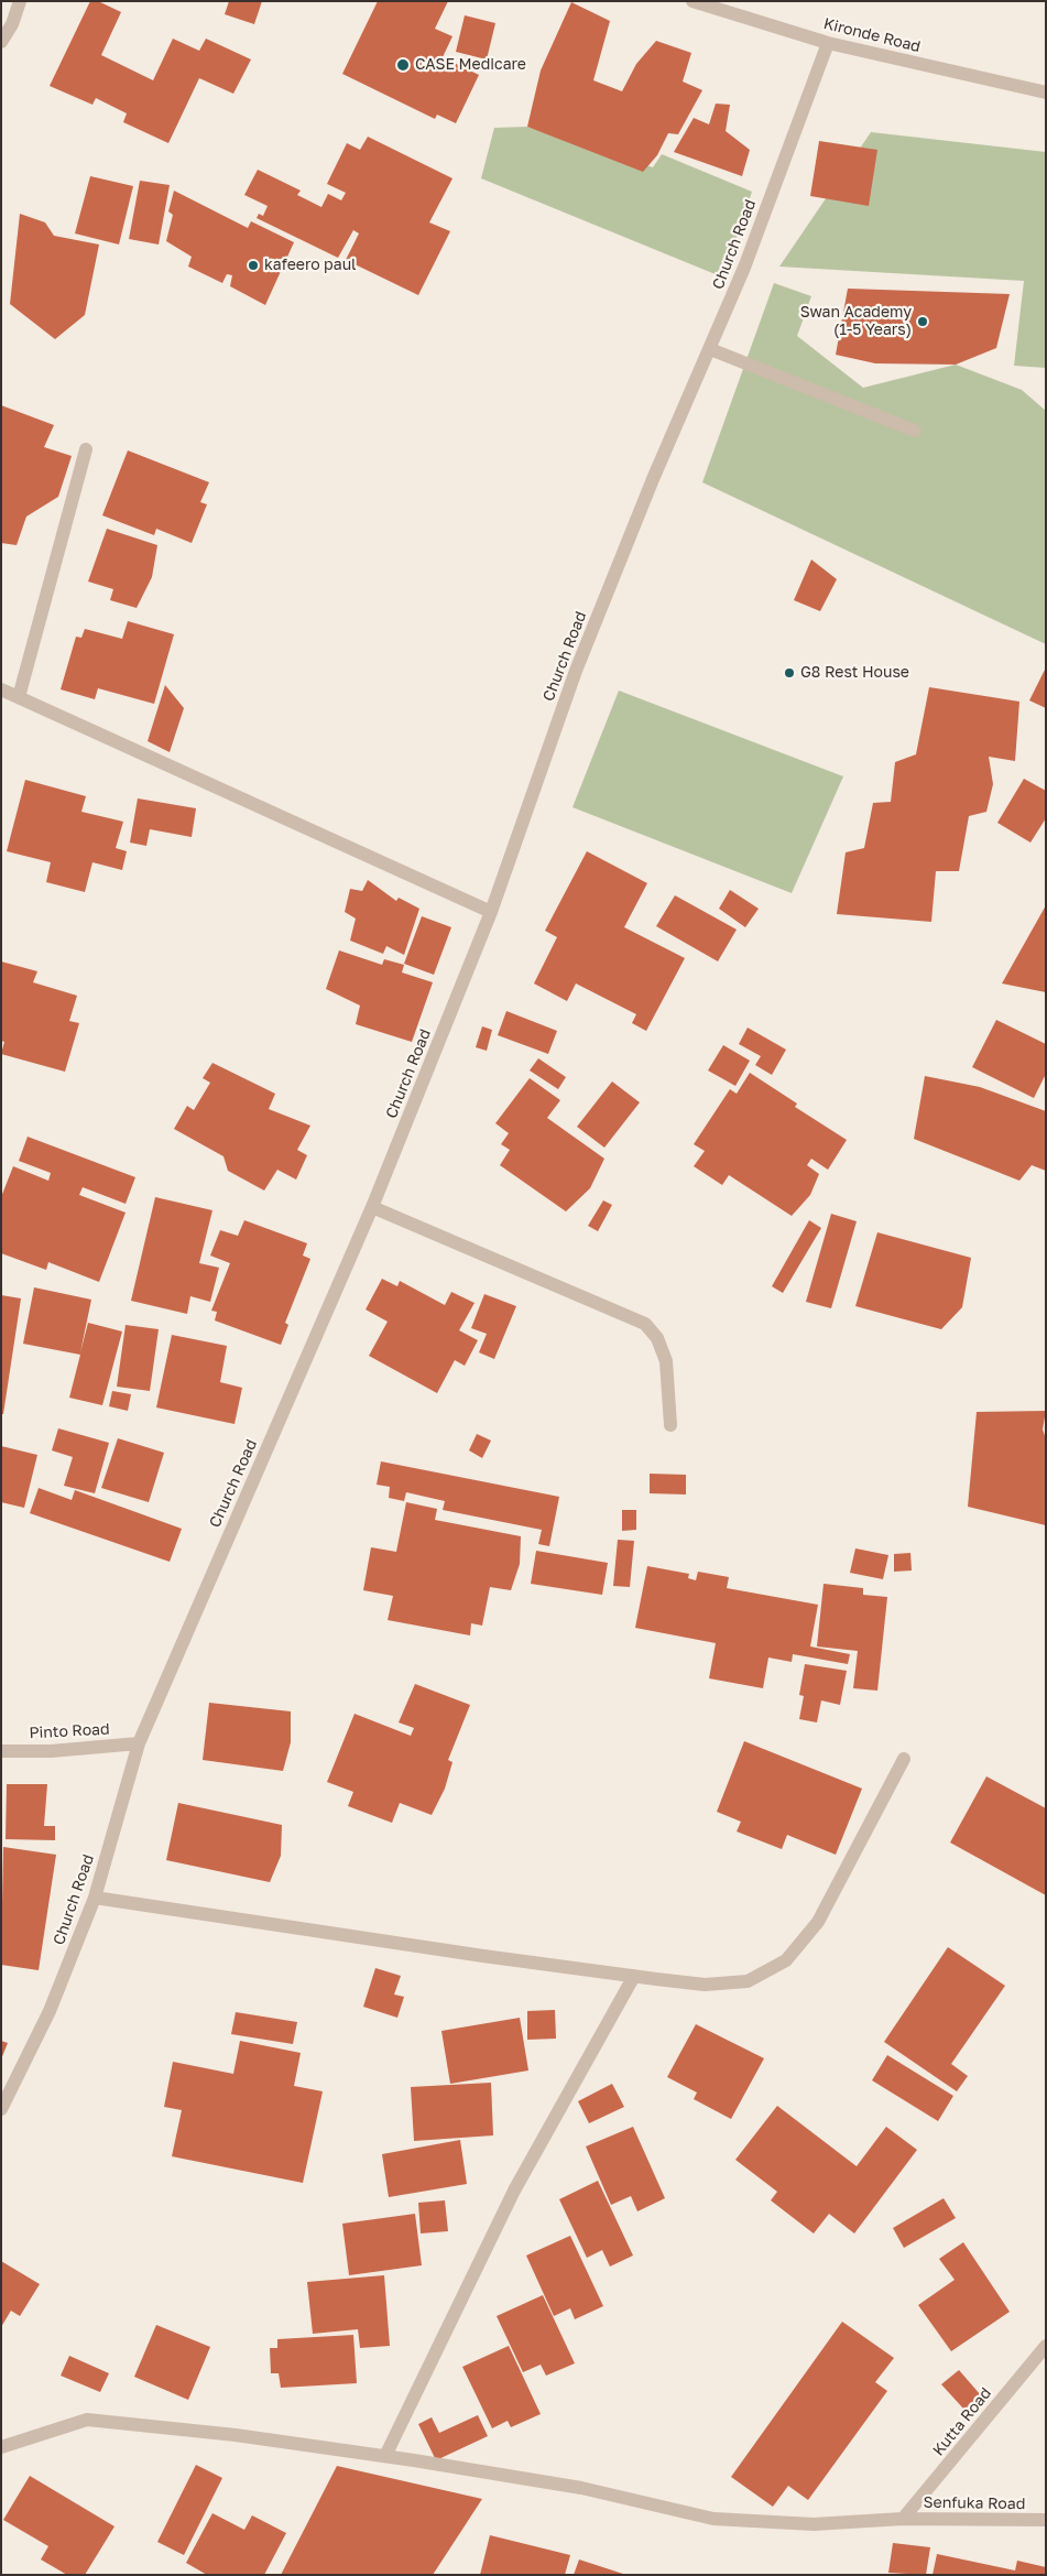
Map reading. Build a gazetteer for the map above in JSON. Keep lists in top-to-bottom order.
{
  "streets": {
    "street": [
      "Kironde Road",
      "Church Road",
      "Pinto Road",
      "Kutta Road",
      "Senfuka Road"
    ]
  },
  "crossings": [
    ["Kironde Road", "Church Road"],
    ["Church Road", "Pinto Road"],
    ["Kutta Road", "Senfuka Road"]
  ],
  "places": [
    "CASE Medicare",
    "kafeero paul",
    "Swan Academy (1-5 Years)",
    "G8 Rest House"
  ]
}
